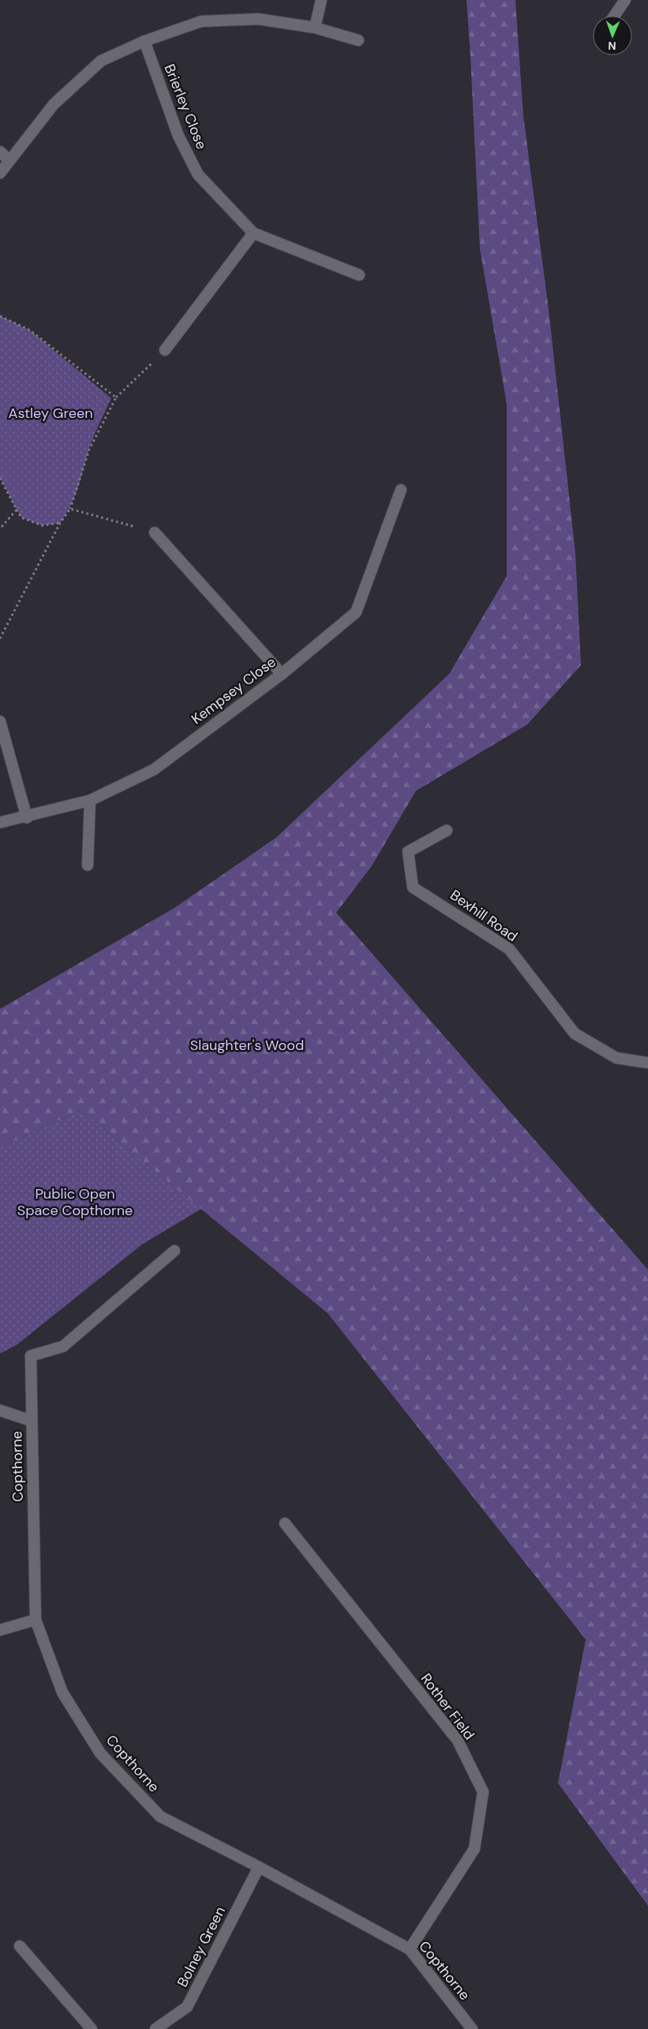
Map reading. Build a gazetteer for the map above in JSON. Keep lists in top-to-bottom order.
{
  "streets": {
    "street": [
      "Brierley Close",
      "Kempsey Close",
      "Bexhill Road",
      "Copthorne",
      "Rother Field",
      "Bolney Green"
    ]
  },
  "crossings": [
    ["Copthorne", "Rother Field"],
    ["Copthorne", "Bolney Green"]
  ],
  "parks": ["Astley Green", "Slaughter's Wood", "Public Open Space Copthorne"],
  "north": "bottom"
}
